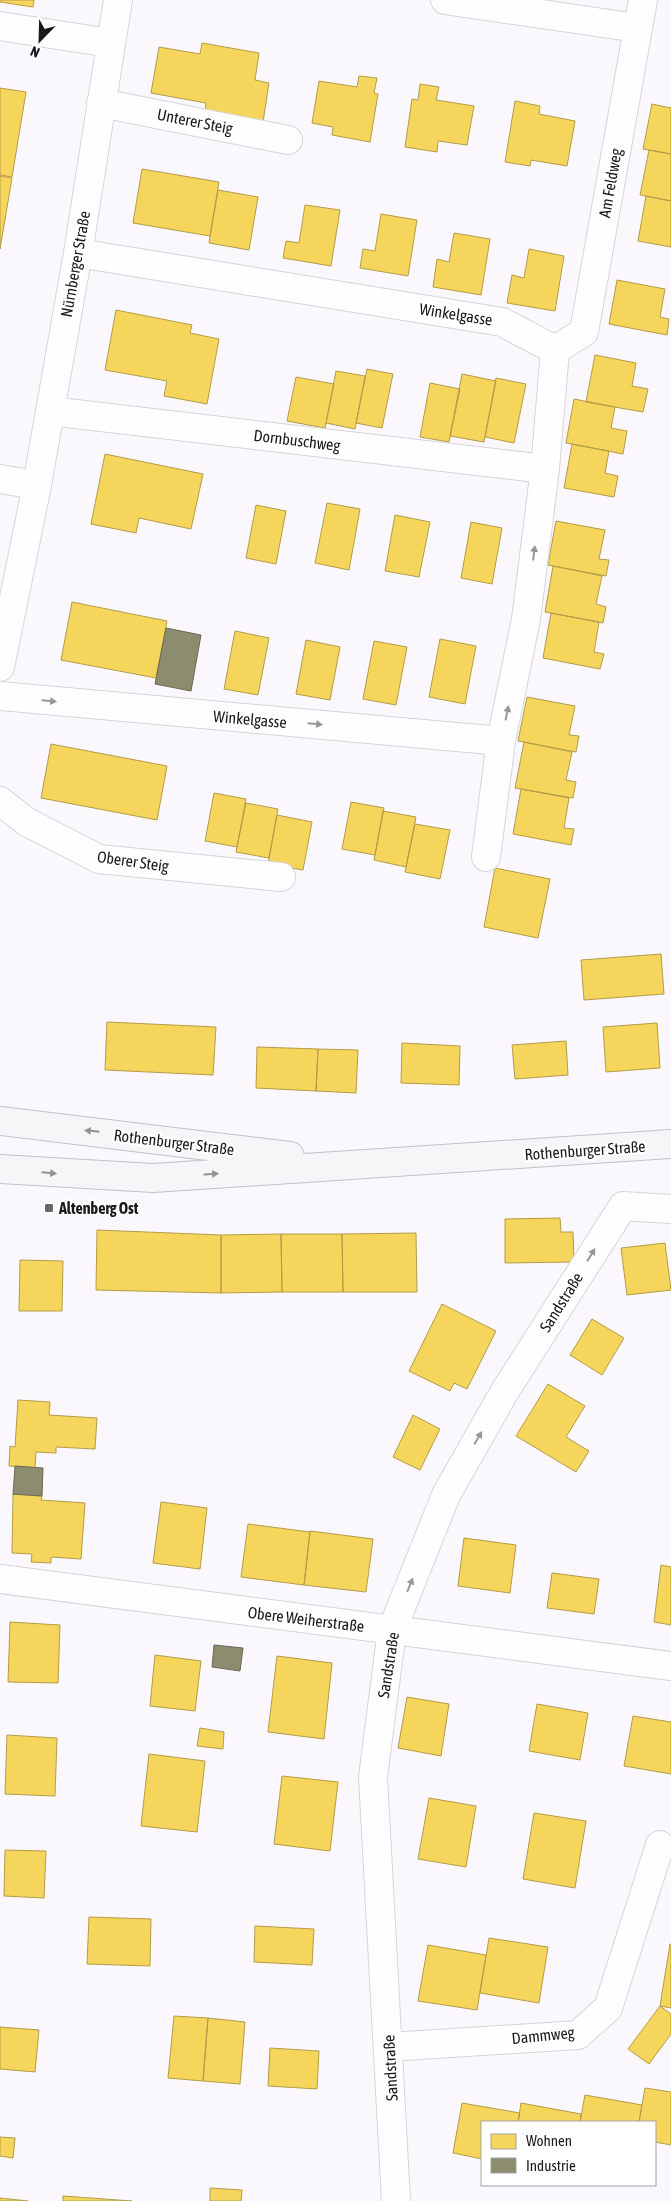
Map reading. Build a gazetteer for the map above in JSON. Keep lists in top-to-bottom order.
{
  "streets": {
    "main road": ["Rothenburger Straße"],
    "street": [
      "Unterer Steig",
      "Am Feldweg",
      "Nürnberger Straße",
      "Winkelgasse",
      "Dornbuschweg",
      "Oberer Steig",
      "Sandstraße",
      "Obere Weiherstraße",
      "Dammweg"
    ]
  },
  "crossings": [
    ["Unterer Steig", "Nürnberger Straße"],
    ["Am Feldweg", "Winkelgasse"],
    ["Nürnberger Straße", "Winkelgasse"],
    ["Nürnberger Straße", "Dornbuschweg"],
    ["Sandstraße", "Obere Weiherstraße"],
    ["Sandstraße", "Dammweg"]
  ],
  "one_way": ["Winkelgasse", "Sandstraße"],
  "places": {
    "transit": ["Altenberg Ost"]
  },
  "legend": ["Wohnen", "Industrie"],
  "north": "bottom left"
}
